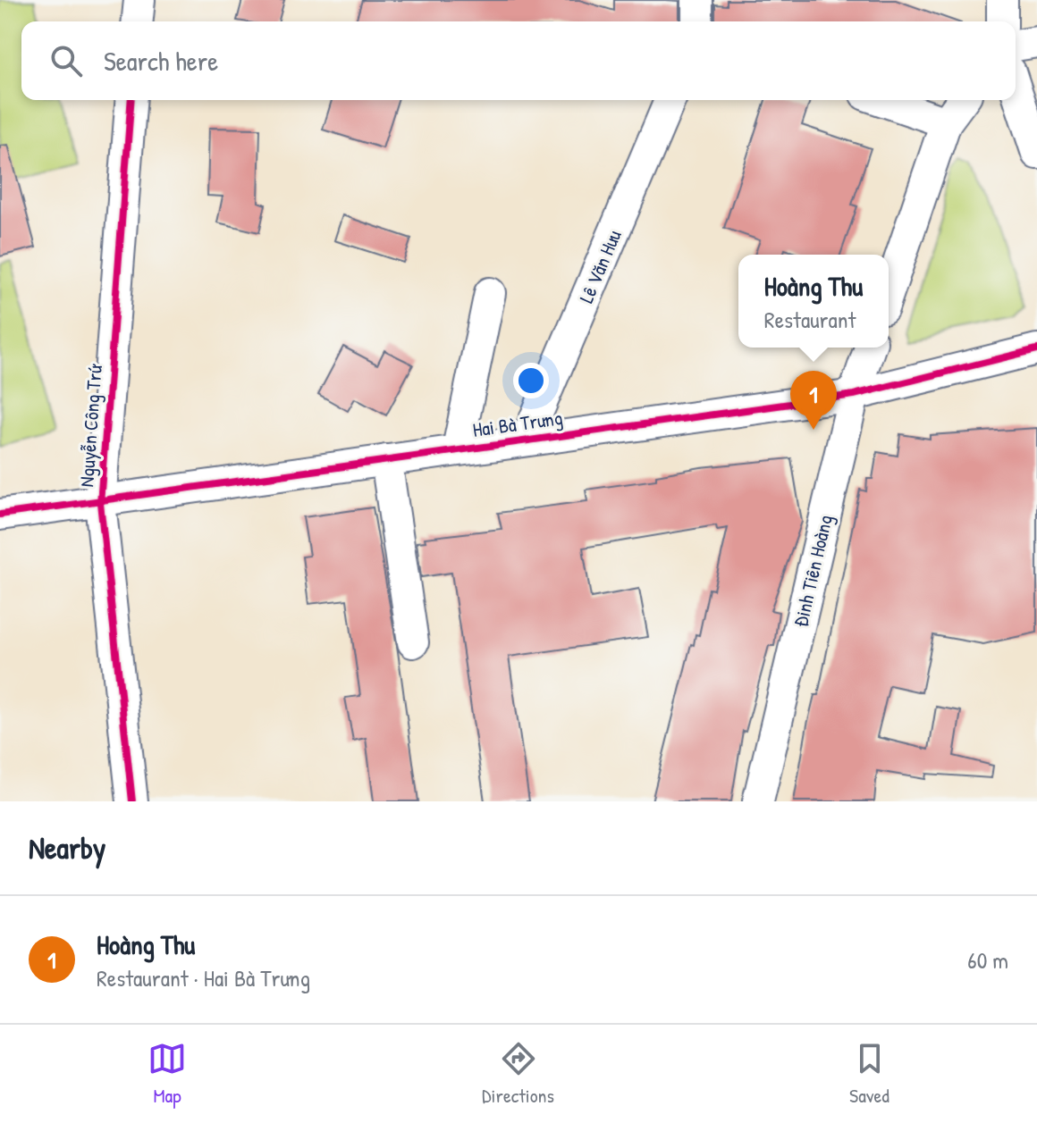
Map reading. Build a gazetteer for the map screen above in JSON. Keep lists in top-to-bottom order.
{
  "streets": {
    "street": [
      "Lê Văn Hưu",
      "Hai Bà Trưng",
      "Nguyễn Công Trứ",
      "Đinh Tiên Hoàng"
    ]
  },
  "crossings": [
    ["Lê Văn Hưu", "Hai Bà Trưng"],
    ["Hai Bà Trưng", "Nguyễn Công Trứ"],
    ["Hai Bà Trưng", "Đinh Tiên Hoàng"]
  ],
  "page": {
    "search": "Search here",
    "popup": ["Hoàng Thu", "Restaurant"],
    "pins": "1",
    "heading": "Nearby",
    "list": [
      {
        "mark": "1",
        "name": "Hoàng Thu",
        "note": "Restaurant · Hai Bà Trưng",
        "value": "60 m"
      }
    ],
    "nav": ["Map", "Directions", "Saved"]
  }
}
